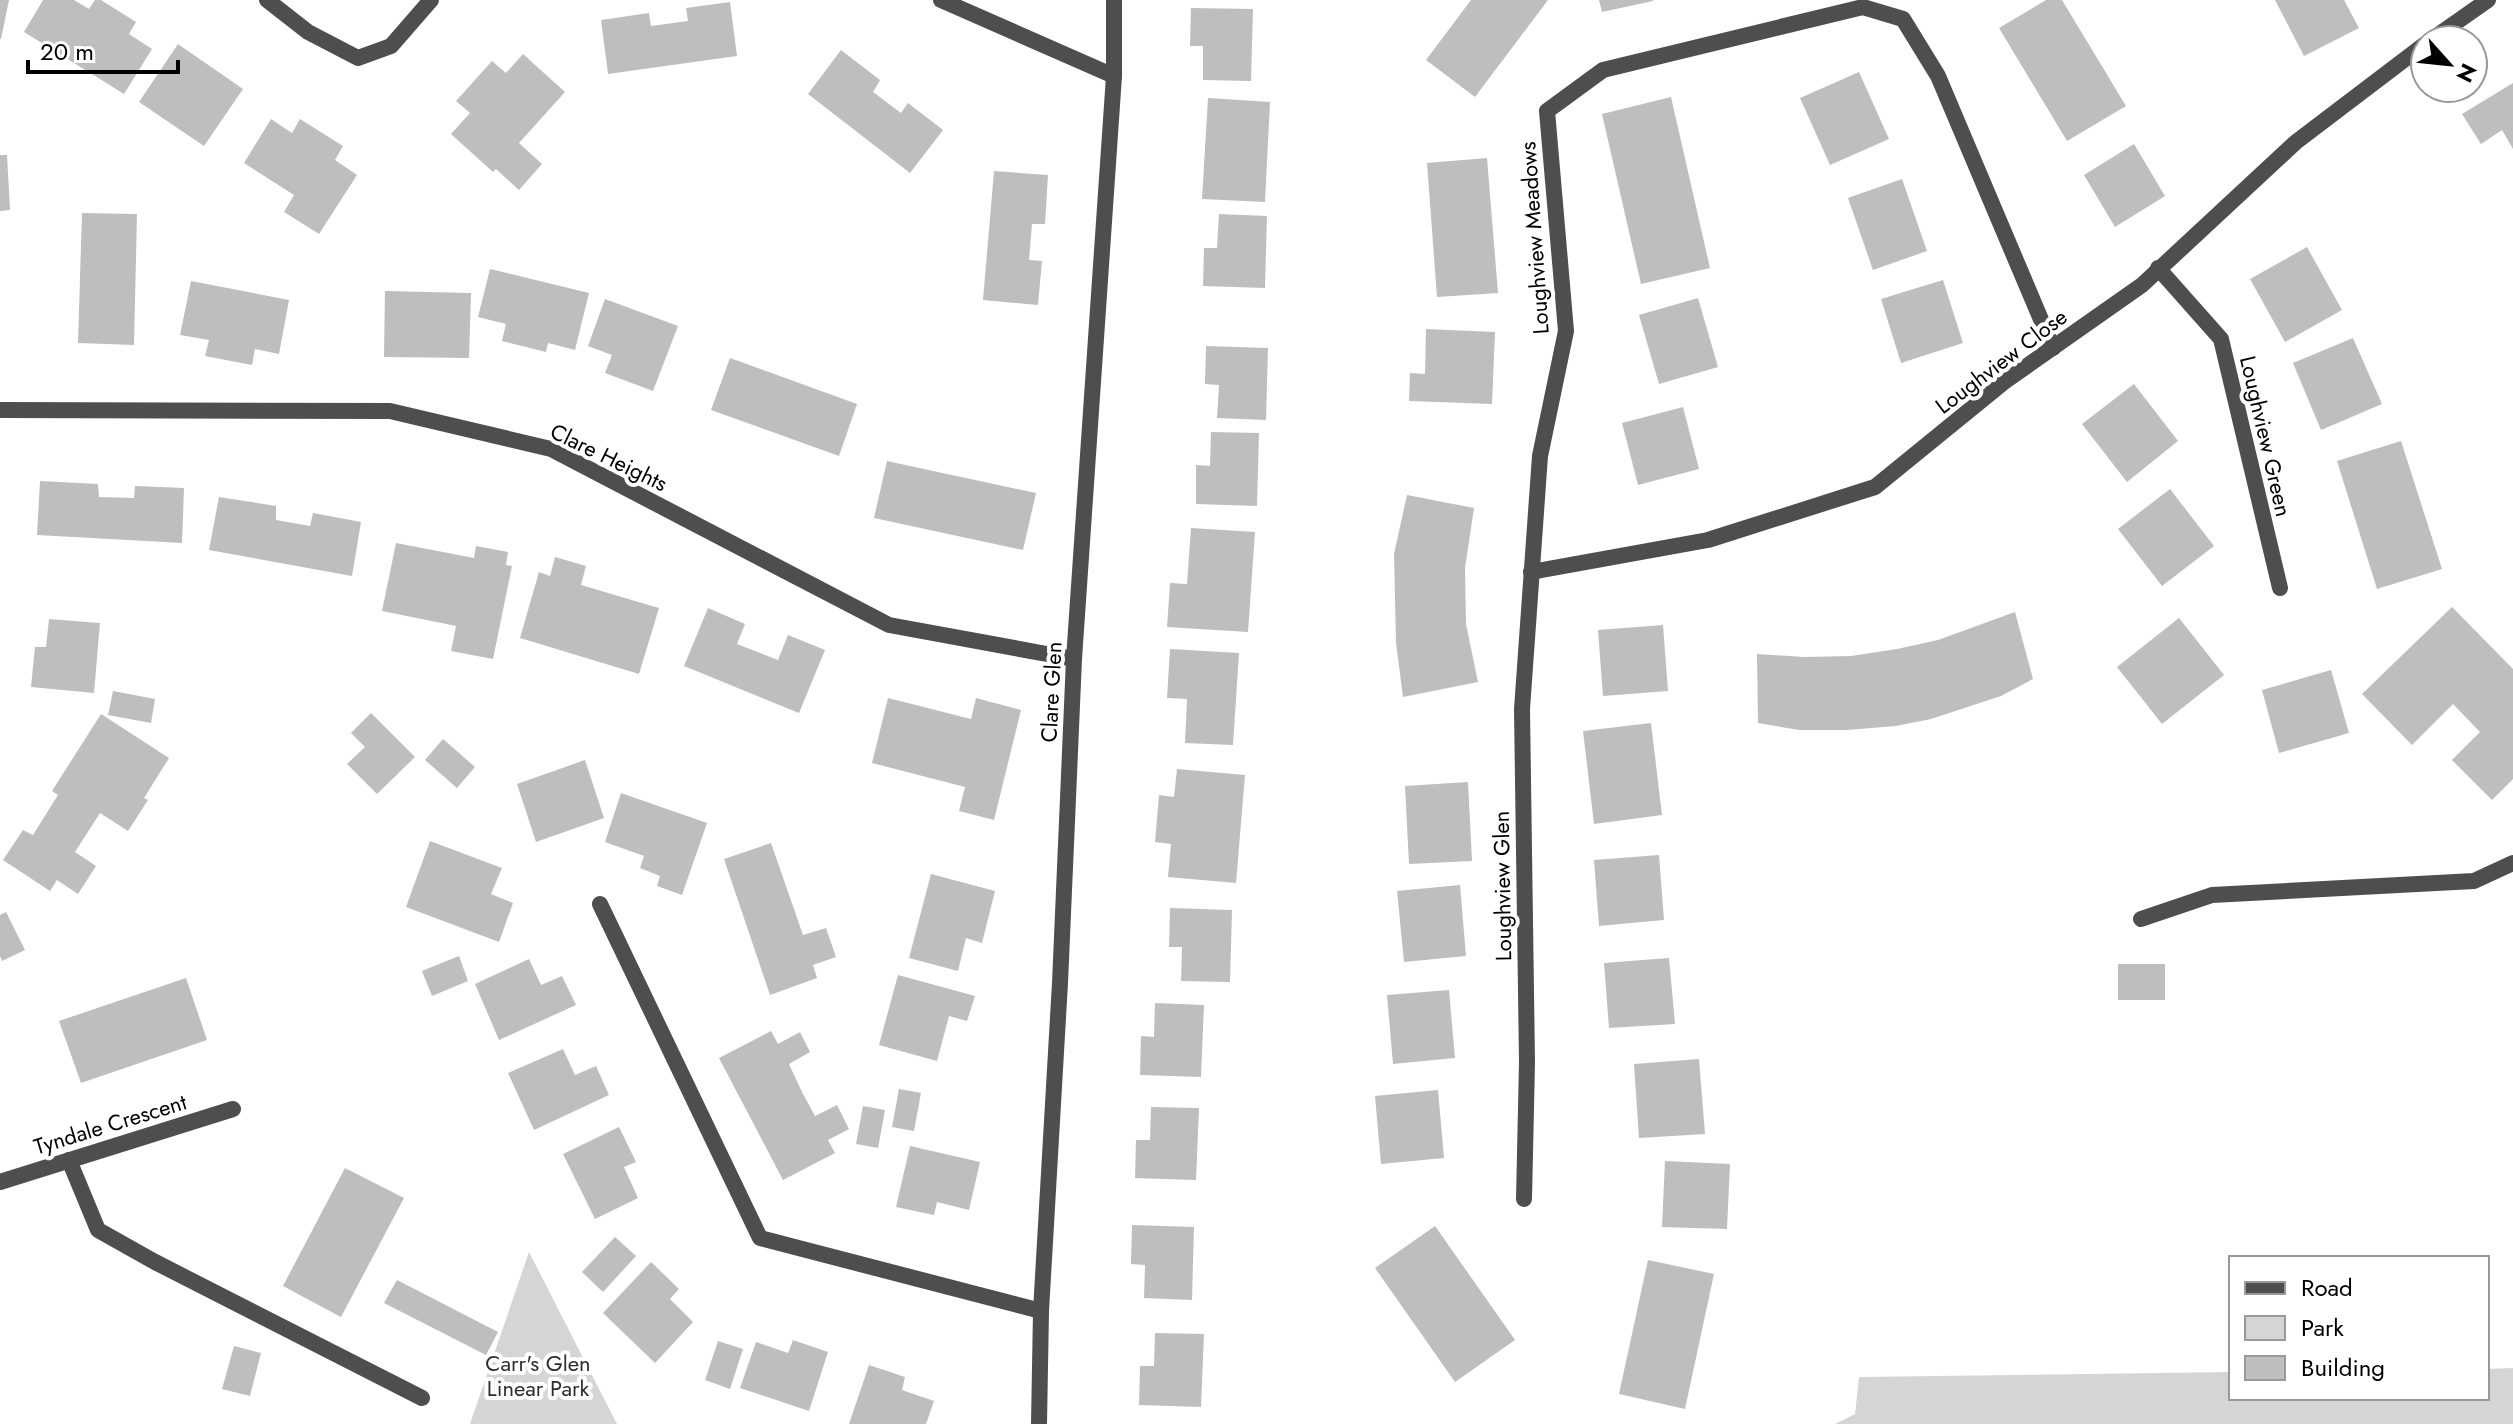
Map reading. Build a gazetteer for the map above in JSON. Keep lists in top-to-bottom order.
{
  "streets": {
    "street": [
      "Loughview Meadows",
      "Loughview Close",
      "Loughview Green",
      "Clare Heights",
      "Clare Glen",
      "Loughview Glen",
      "Tyndale Crescent"
    ]
  },
  "crossings": [
    ["Loughview Meadows", "Loughview Close"],
    ["Loughview Meadows", "Loughview Glen"],
    ["Loughview Close", "Loughview Green"],
    ["Loughview Close", "Loughview Glen"],
    ["Clare Heights", "Clare Glen"]
  ],
  "parks": ["Carr's Glen Linear Park"],
  "legend": ["Road", "Park", "Building"],
  "scale_bar": "20 m",
  "north": "bottom right"
}
